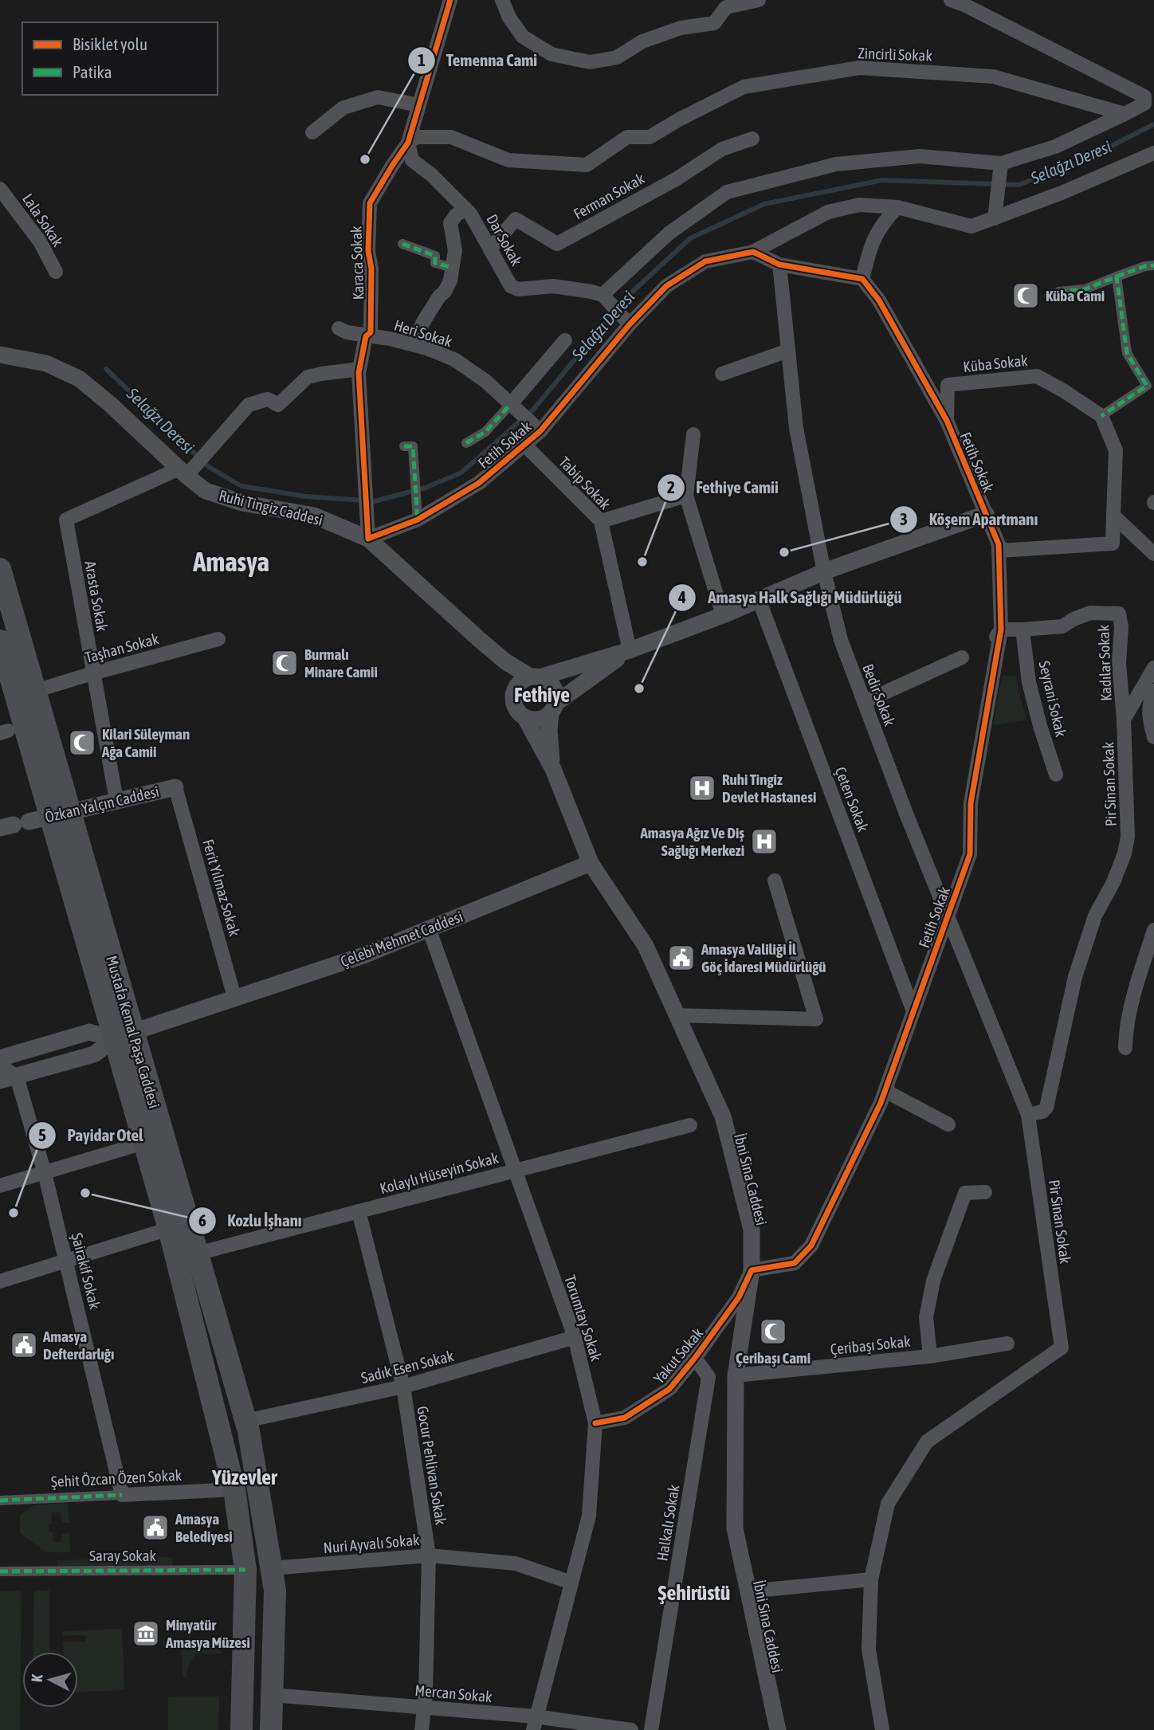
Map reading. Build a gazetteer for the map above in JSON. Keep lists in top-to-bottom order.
{
  "streets": {
    "main road": ["Mustafa Kemal Paşa Caddesi"],
    "street": [
      "Zincirli Sokak",
      "Ferman Sokak",
      "Lala Sokak",
      "Dar Sokak",
      "Karaca Sokak",
      "Heri Sokak",
      "Küba Sokak",
      "Fetih Sokak",
      "Tabip Sokak",
      "Ruhi Tingiz Caddesi",
      "Arasta Sokak",
      "Taşhan Sokak",
      "Kadılar Sokak",
      "Bedir Sokak",
      "Seyrani Sokak",
      "Pir Sinan Sokak",
      "Çeten Sokak",
      "Özkan Yalçın Caddesi",
      "Ferit Yılmaz Sokak",
      "Çelebi Mehmet Caddesi",
      "Kolaylı Hüseyin Sokak",
      "İbni Sina Caddesi",
      "Şairakif Sokak",
      "Torumtay Sokak",
      "Çeribaşı Sokak",
      "Yakut Sokak",
      "Sadık Esen Sokak",
      "Gocur Pehlivan Sokak",
      "Şehit Özcan Özen Sokak",
      "Halkalı Sokak",
      "Nuri Ayvalı Sokak",
      "Saray Sokak",
      "Mercan Sokak"
    ]
  },
  "crossings": [
    ["Zincirli Sokak", "Dar Sokak"],
    ["Zincirli Sokak", "Karaca Sokak"],
    ["Ferman Sokak", "Dar Sokak"],
    ["Dar Sokak", "Karaca Sokak"],
    ["Karaca Sokak", "Heri Sokak"],
    ["Karaca Sokak", "Fetih Sokak"],
    ["Karaca Sokak", "Ruhi Tingiz Caddesi"],
    ["Heri Sokak", "Fetih Sokak"],
    ["Küba Sokak", "Fetih Sokak"],
    ["Fetih Sokak", "Tabip Sokak"],
    ["Fetih Sokak", "Ruhi Tingiz Caddesi"],
    ["Fetih Sokak", "Kadılar Sokak"],
    ["Fetih Sokak", "Bedir Sokak"],
    ["Fetih Sokak", "Çeten Sokak"],
    ["Fetih Sokak", "İbni Sina Caddesi"],
    ["Fetih Sokak", "Yakut Sokak"],
    ["Ruhi Tingiz Caddesi", "Arasta Sokak"],
    ["Arasta Sokak", "Taşhan Sokak"],
    ["Arasta Sokak", "Özkan Yalçın Caddesi"],
    ["Taşhan Sokak", "Mustafa Kemal Paşa Caddesi"],
    ["Kadılar Sokak", "Seyrani Sokak"],
    ["Kadılar Sokak", "Pir Sinan Sokak"],
    ["Bedir Sokak", "Pir Sinan Sokak"],
    ["Özkan Yalçın Caddesi", "Ferit Yılmaz Sokak"],
    ["Özkan Yalçın Caddesi", "Mustafa Kemal Paşa Caddesi"],
    ["Ferit Yılmaz Sokak", "Çelebi Mehmet Caddesi"],
    ["Çelebi Mehmet Caddesi", "Mustafa Kemal Paşa Caddesi"],
    ["Çelebi Mehmet Caddesi", "İbni Sina Caddesi"],
    ["Çelebi Mehmet Caddesi", "Şairakif Sokak"],
    ["Çelebi Mehmet Caddesi", "Torumtay Sokak"],
    ["Mustafa Kemal Paşa Caddesi", "Kolaylı Hüseyin Sokak"],
    ["Mustafa Kemal Paşa Caddesi", "Sadık Esen Sokak"],
    ["Mustafa Kemal Paşa Caddesi", "Şehit Özcan Özen Sokak"],
    ["Mustafa Kemal Paşa Caddesi", "Nuri Ayvalı Sokak"],
    ["Mustafa Kemal Paşa Caddesi", "Saray Sokak"],
    ["Mustafa Kemal Paşa Caddesi", "Mercan Sokak"],
    ["Kolaylı Hüseyin Sokak", "Torumtay Sokak"],
    ["Kolaylı Hüseyin Sokak", "Gocur Pehlivan Sokak"],
    ["İbni Sina Caddesi", "Çeribaşı Sokak"],
    ["İbni Sina Caddesi", "Yakut Sokak"],
    ["Şairakif Sokak", "Şehit Özcan Özen Sokak"],
    ["Torumtay Sokak", "Yakut Sokak"],
    ["Torumtay Sokak", "Sadık Esen Sokak"],
    ["Torumtay Sokak", "Nuri Ayvalı Sokak"],
    ["Torumtay Sokak", "Mercan Sokak"],
    ["Yakut Sokak", "Halkalı Sokak"],
    ["Sadık Esen Sokak", "Gocur Pehlivan Sokak"],
    ["Gocur Pehlivan Sokak", "Nuri Ayvalı Sokak"],
    ["Gocur Pehlivan Sokak", "Mercan Sokak"]
  ],
  "districts": [
    "Amasya",
    "Fethiye",
    "Yüzevler",
    "Şehirüstü"
  ],
  "water": ["Selağzı Deresi"],
  "places": {
    "other": [
      "Temenna Cami",
      "Köşem Apartmanı",
      "Fethiye Camii",
      "Amasya Halk Sağlığı Müdürlüğü",
      "Kozlu İşhanı",
      "Payidar Otel"
    ],
    "mosque": [
      "Küba Cami",
      "Burmalı Minare Camii",
      "Kilari Süleyman Ağa Camii",
      "Çeribaşı Cami"
    ],
    "hospital": ["Ruhi Tingiz Devlet Hastanesi", "Amasya Ağız Ve Diş Sağlığı Merkezi"],
    "public building": ["Amasya Valiliği İl Göç İdaresi Müdürlüğü", "Amasya Defterdarlığı", "Amasya Belediyesi"],
    "museum": ["Minyatür Amasya Müzesi"]
  },
  "legend": ["Bisiklet yolu", "Patika"],
  "north": "left"
}
